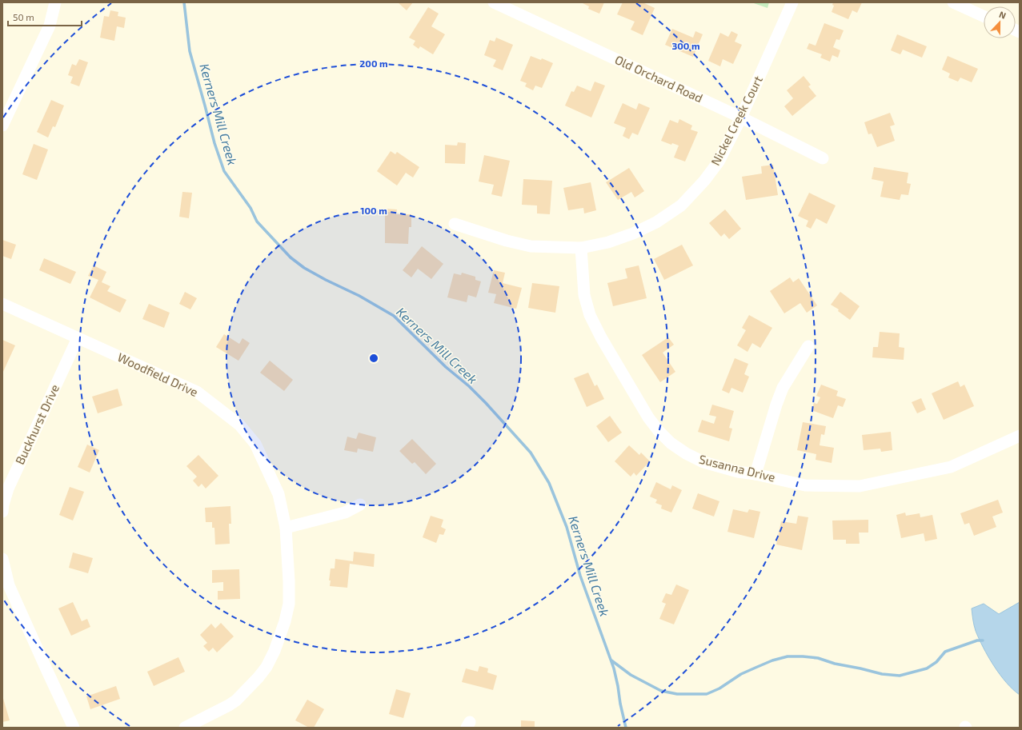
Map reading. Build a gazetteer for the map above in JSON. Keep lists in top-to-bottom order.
{
  "streets": {
    "street": [
      "Old Orchard Road",
      "Nickel Creek Court",
      "Woodfield Drive",
      "Buckhurst Drive",
      "Susanna Drive"
    ]
  },
  "crossings": [
    ["Old Orchard Road", "Nickel Creek Court"],
    ["Nickel Creek Court", "Susanna Drive"],
    ["Woodfield Drive", "Buckhurst Drive"]
  ],
  "water": ["Kerners Mill Creek"],
  "scale_bar": "50 m",
  "north": "top",
  "rings": ["300 m", "200 m", "100 m"]
}
